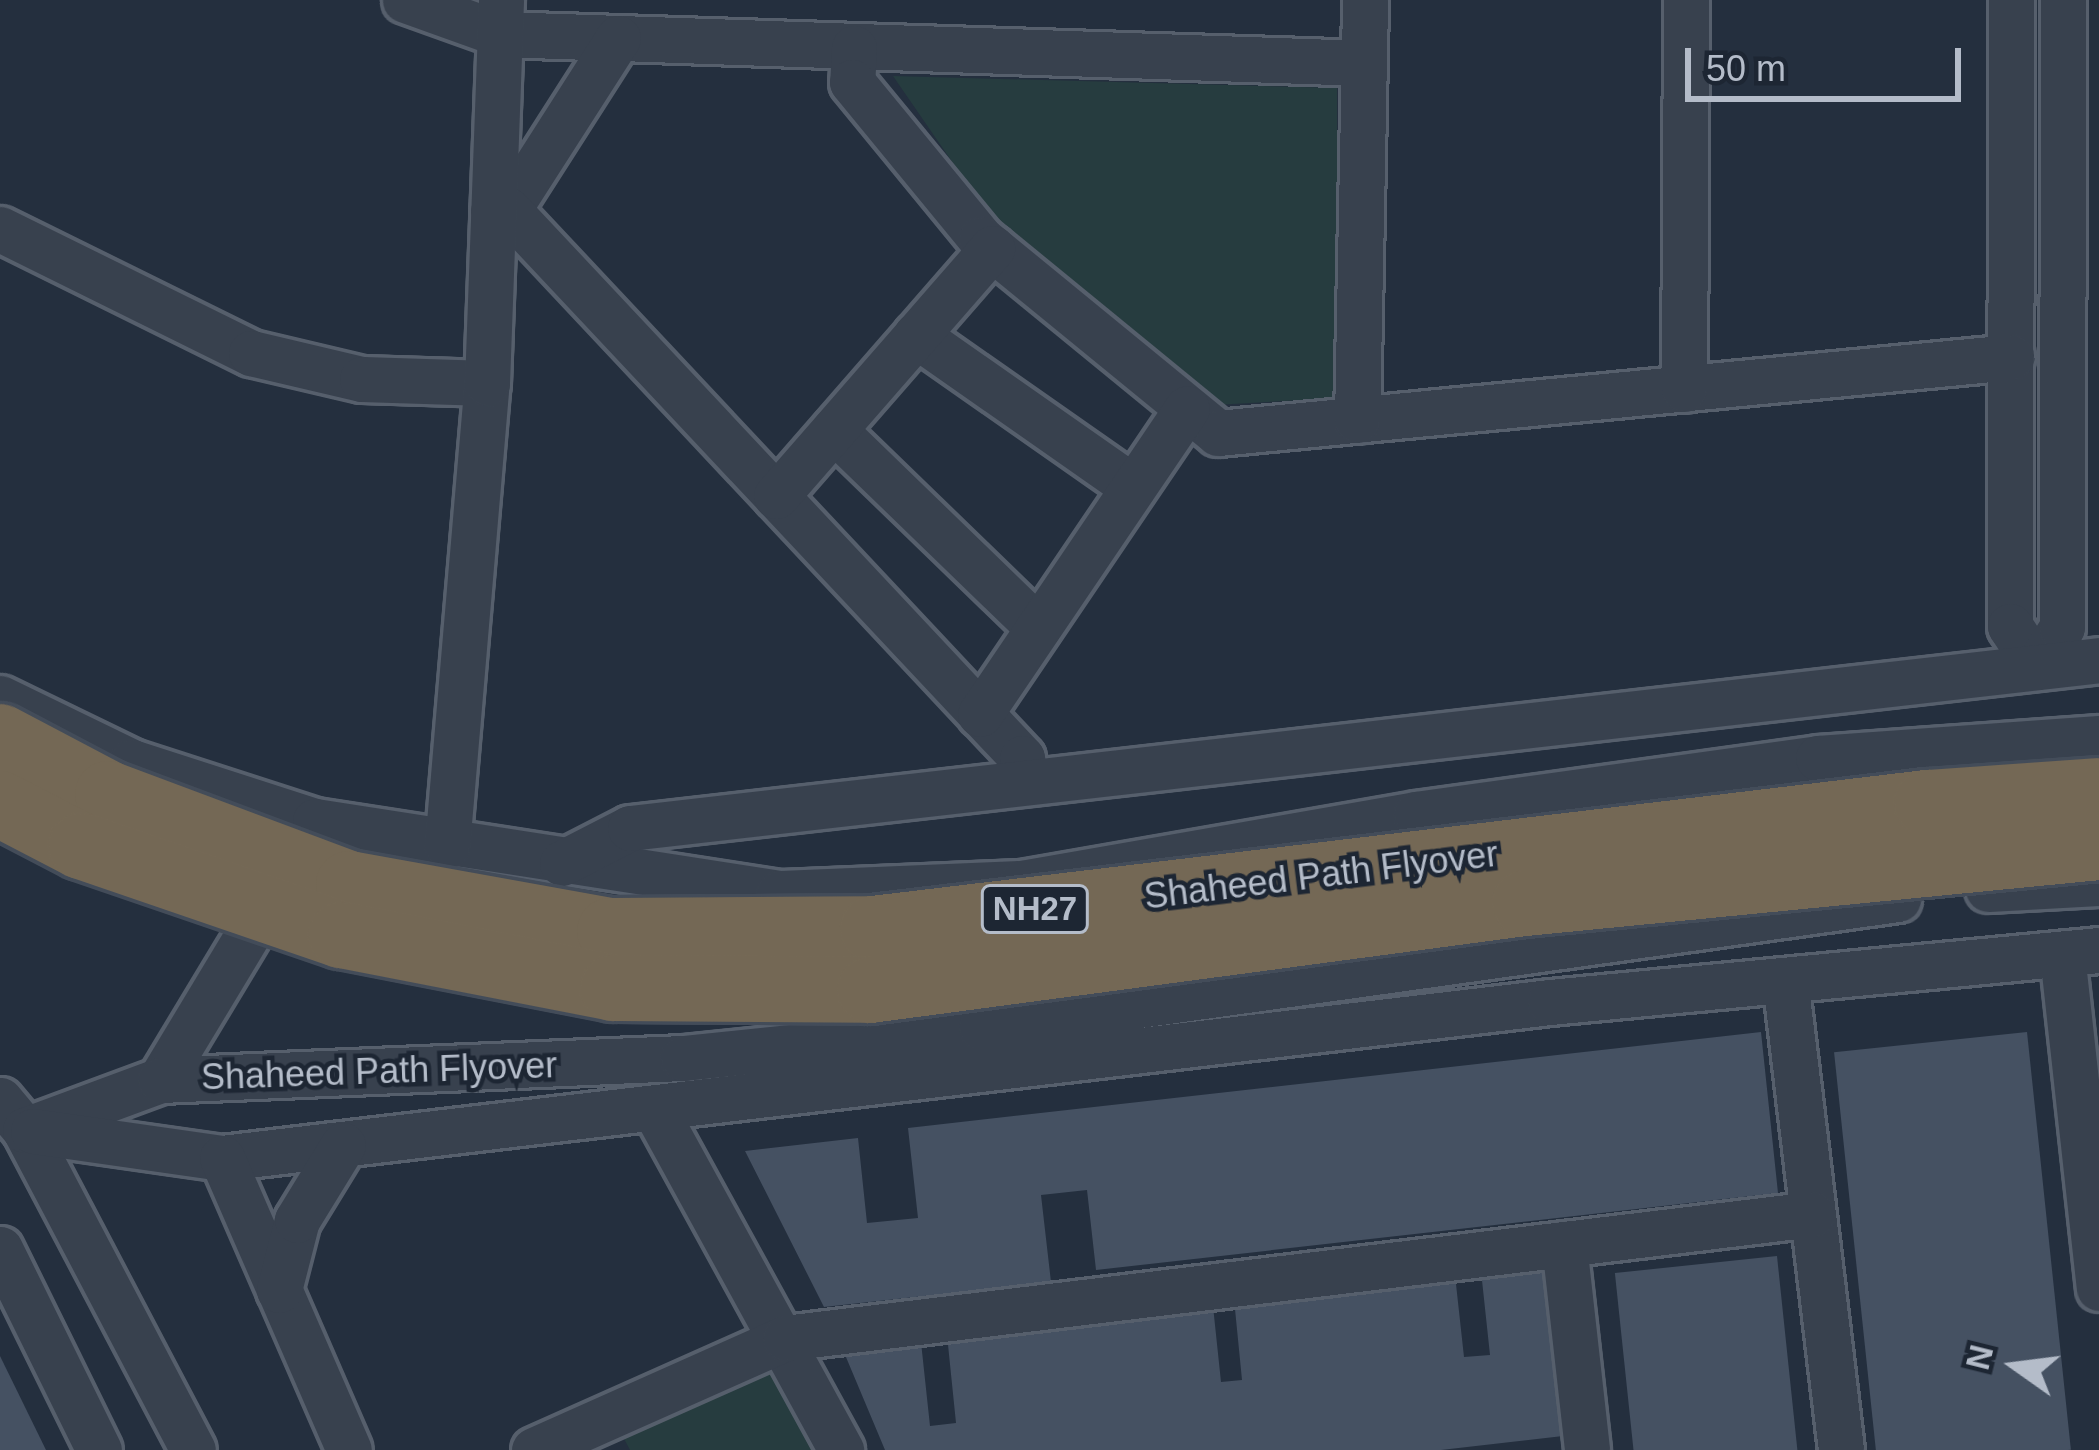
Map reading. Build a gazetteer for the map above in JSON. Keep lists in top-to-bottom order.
{
  "streets": {
    "highway": ["Shaheed Path Flyover", "NH27"]
  },
  "scale_bar": "50 m",
  "north": "left"
}
